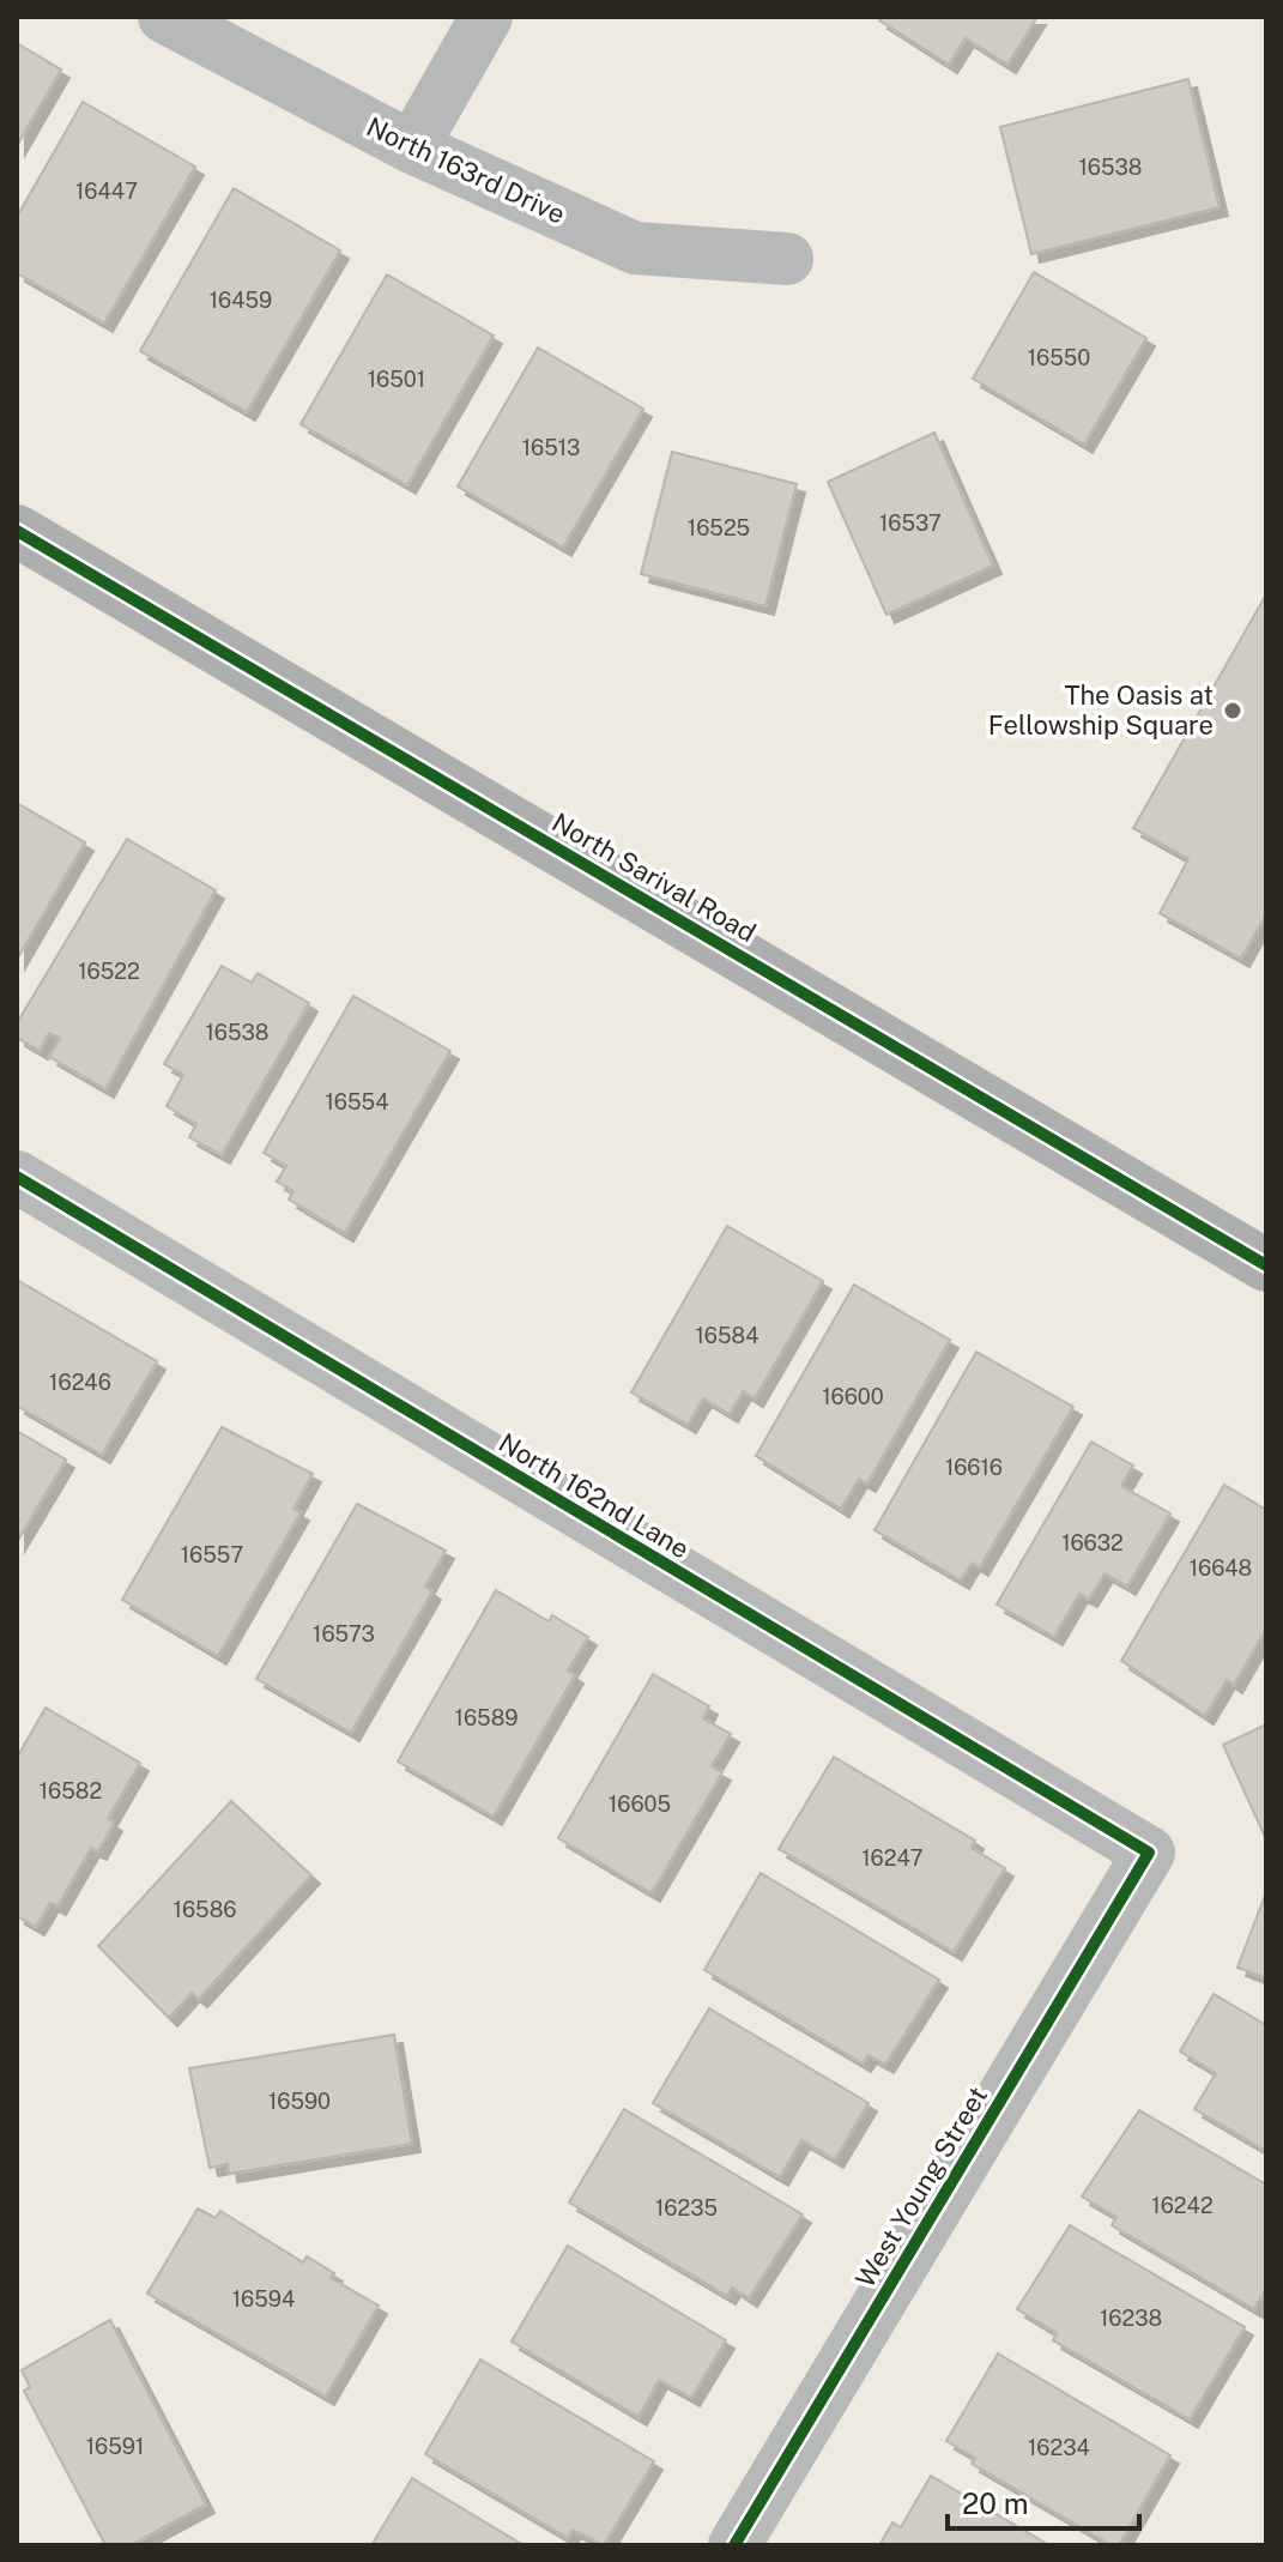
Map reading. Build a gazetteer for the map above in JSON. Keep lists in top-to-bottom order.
{
  "streets": {
    "main road": ["North Sarival Road"],
    "street": ["North 163rd Drive", "North 162nd Lane", "West Young Street"]
  },
  "crossings": [
    ["North 162nd Lane", "West Young Street"]
  ],
  "places": ["The Oasis at Fellowship Square"],
  "house_numbers": [
    "16538",
    "16447",
    "16459",
    "16550",
    "16501",
    "16513",
    "16537",
    "16525",
    "16522",
    "16538",
    "16554",
    "16584",
    "16246",
    "16600",
    "16616",
    "16632",
    "16557",
    "16648",
    "16573",
    "16589",
    "16582",
    "16605",
    "16247",
    "16586",
    "16590",
    "16242",
    "16235",
    "16594",
    "16238",
    "16591",
    "16234"
  ],
  "scale_bar": "20 m"
}
